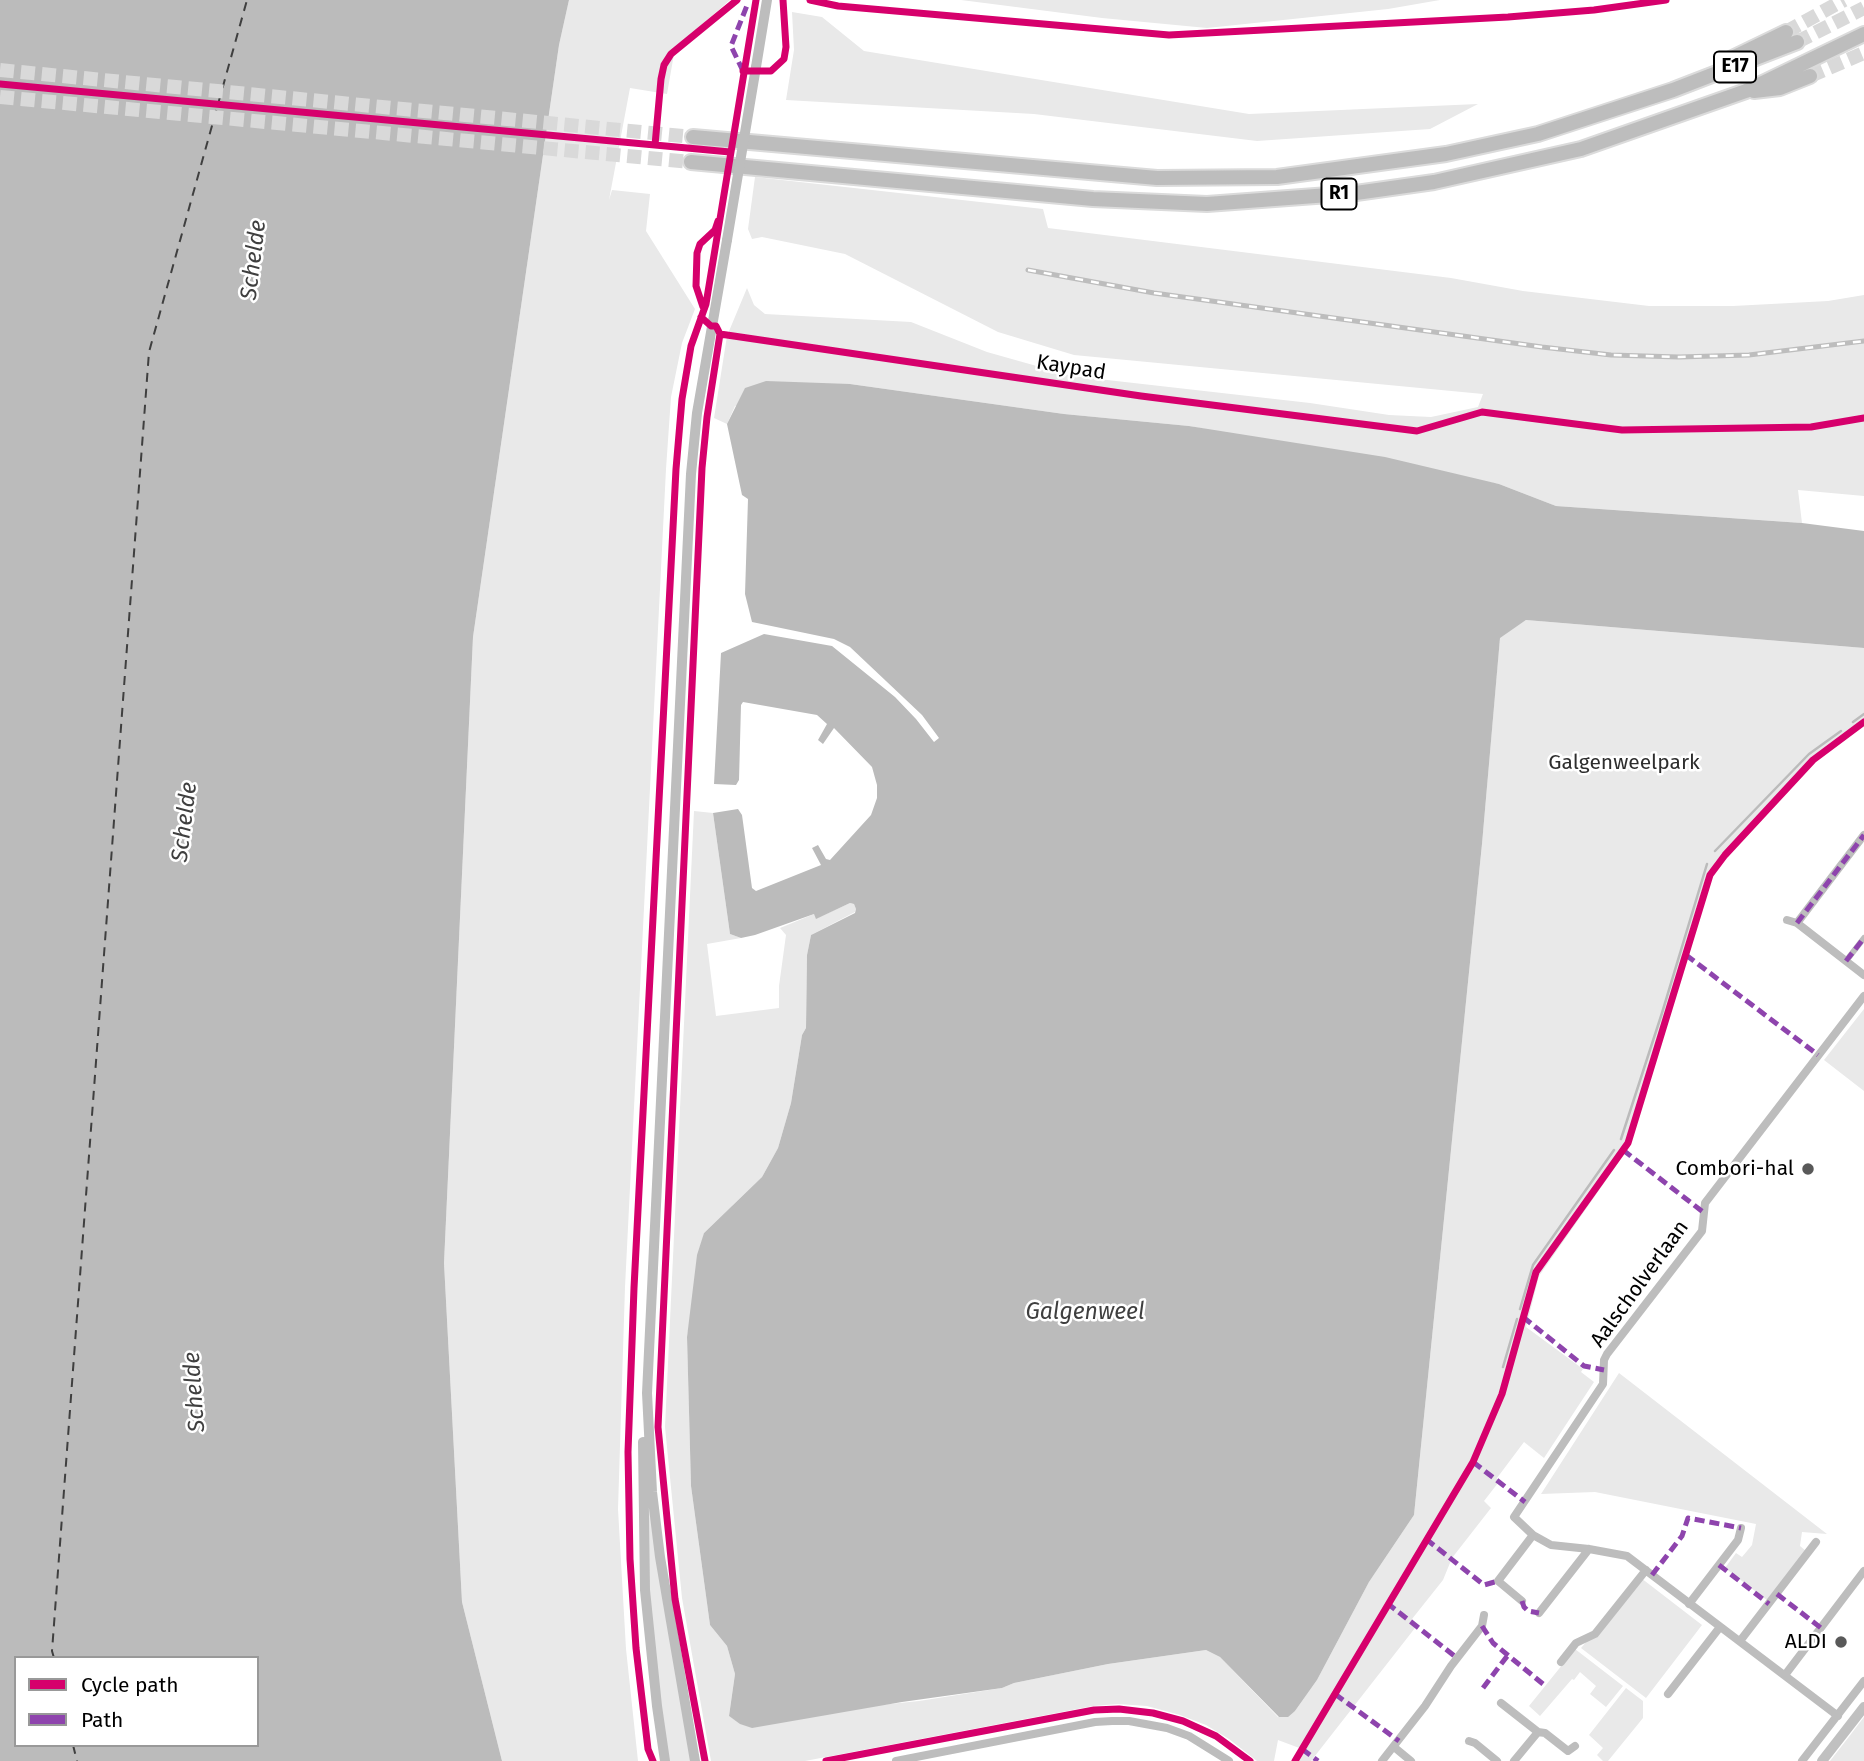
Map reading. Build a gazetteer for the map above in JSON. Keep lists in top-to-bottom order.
{
  "streets": {
    "highway": ["E17", "R1"],
    "street": ["Aalscholverlaan"],
    "cycle path": ["Kaypad"]
  },
  "crossings": [
    ["E17", "R1"]
  ],
  "water": ["Schelde", "Galgenweel"],
  "parks": ["Galgenweelpark"],
  "places": ["Combori-hal", "ALDI"],
  "legend": ["Cycle path", "Path"]
}
